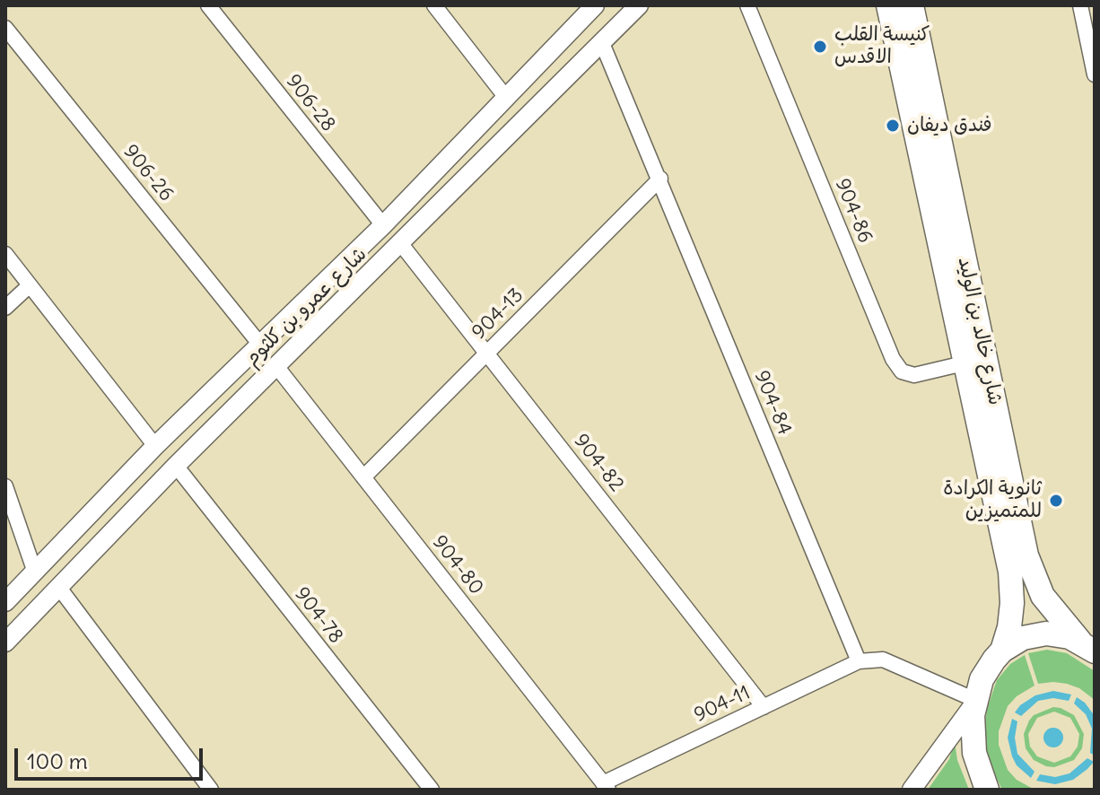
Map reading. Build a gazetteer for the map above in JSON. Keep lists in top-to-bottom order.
{
  "streets": {
    "main road": ["شارع خالد بن الوليد"],
    "street": [
      "906-28",
      "906-26",
      "904-86",
      "شارع عمرو بن كلثوم",
      "904-13",
      "904-84",
      "904-82",
      "904-80",
      "904-78",
      "904-11"
    ]
  },
  "crossings": [
    ["906-28", "شارع عمرو بن كلثوم"],
    ["906-26", "شارع عمرو بن كلثوم"],
    ["904-86", "شارع خالد بن الوليد"],
    ["شارع عمرو بن كلثوم", "904-84"],
    ["شارع عمرو بن كلثوم", "904-82"],
    ["شارع عمرو بن كلثوم", "904-80"],
    ["شارع عمرو بن كلثوم", "904-78"],
    ["904-13", "904-84"],
    ["904-13", "904-82"],
    ["904-13", "904-80"],
    ["904-84", "904-11"],
    ["904-82", "904-11"],
    ["904-80", "904-11"]
  ],
  "places": ["كنيسة القلب الاقدس", "فندق ديفان", "ثانوية الكرادة للمتميزين"],
  "scale_bar": "100 m"
}
